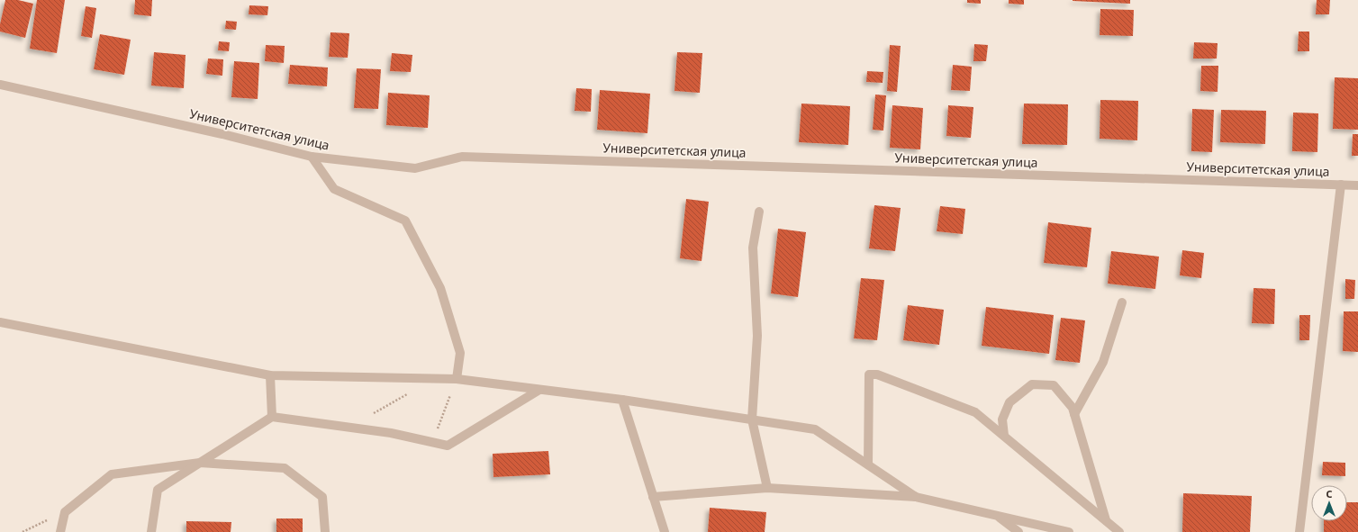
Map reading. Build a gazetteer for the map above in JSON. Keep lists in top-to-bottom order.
{
  "streets": {
    "street": ["Университетская улица"]
  },
  "north": "top"
}
